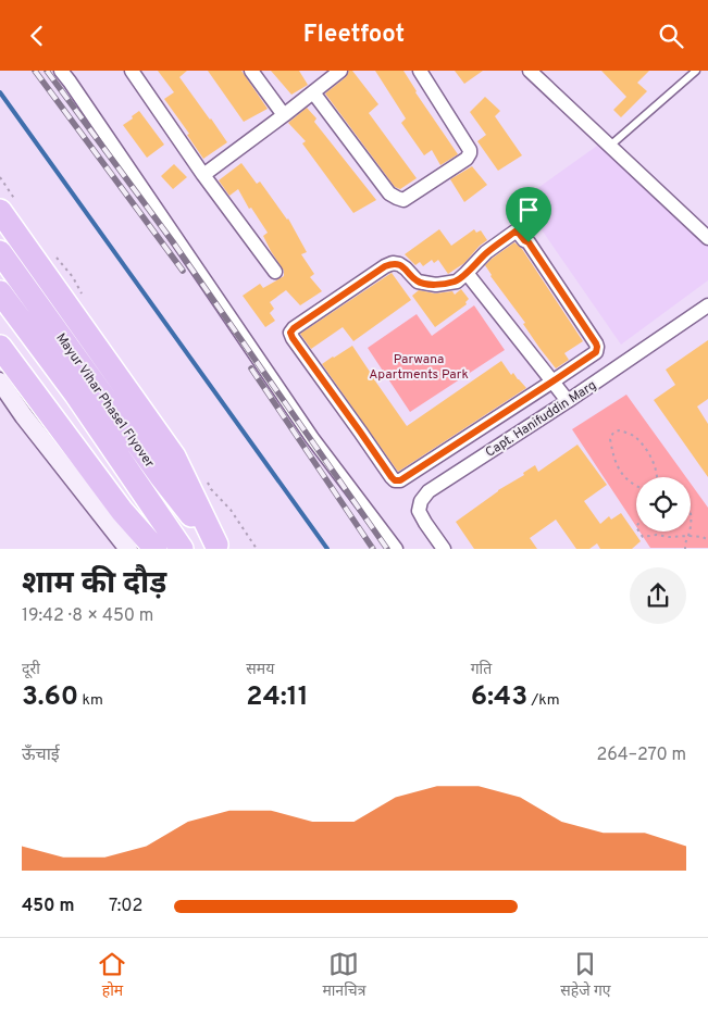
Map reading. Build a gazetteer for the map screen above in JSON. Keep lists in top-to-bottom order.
{
  "streets": {
    "highway": ["Mayur Vihar Phase1 Flyover"],
    "street": ["Capt. Hanifuddin Marg"]
  },
  "parks": ["Parwana Apartments Park"],
  "page": {
    "header": "Fleetfoot",
    "heading": ["शाम की दौड़", "19:42 · 8 × 450 m"],
    "stats": [
      ["दूरी", "3.60 km"],
      ["समय", "24:11"],
      ["गति", "6:43 /km"]
    ],
    "chart": ["ऊँचाई", "264–270 m"],
    "list": [
      {
        "name": "450 m",
        "note": "7:02"
      }
    ],
    "tabs": ["होम", "मानचित्र", "सहेजे गए"]
  }
}
